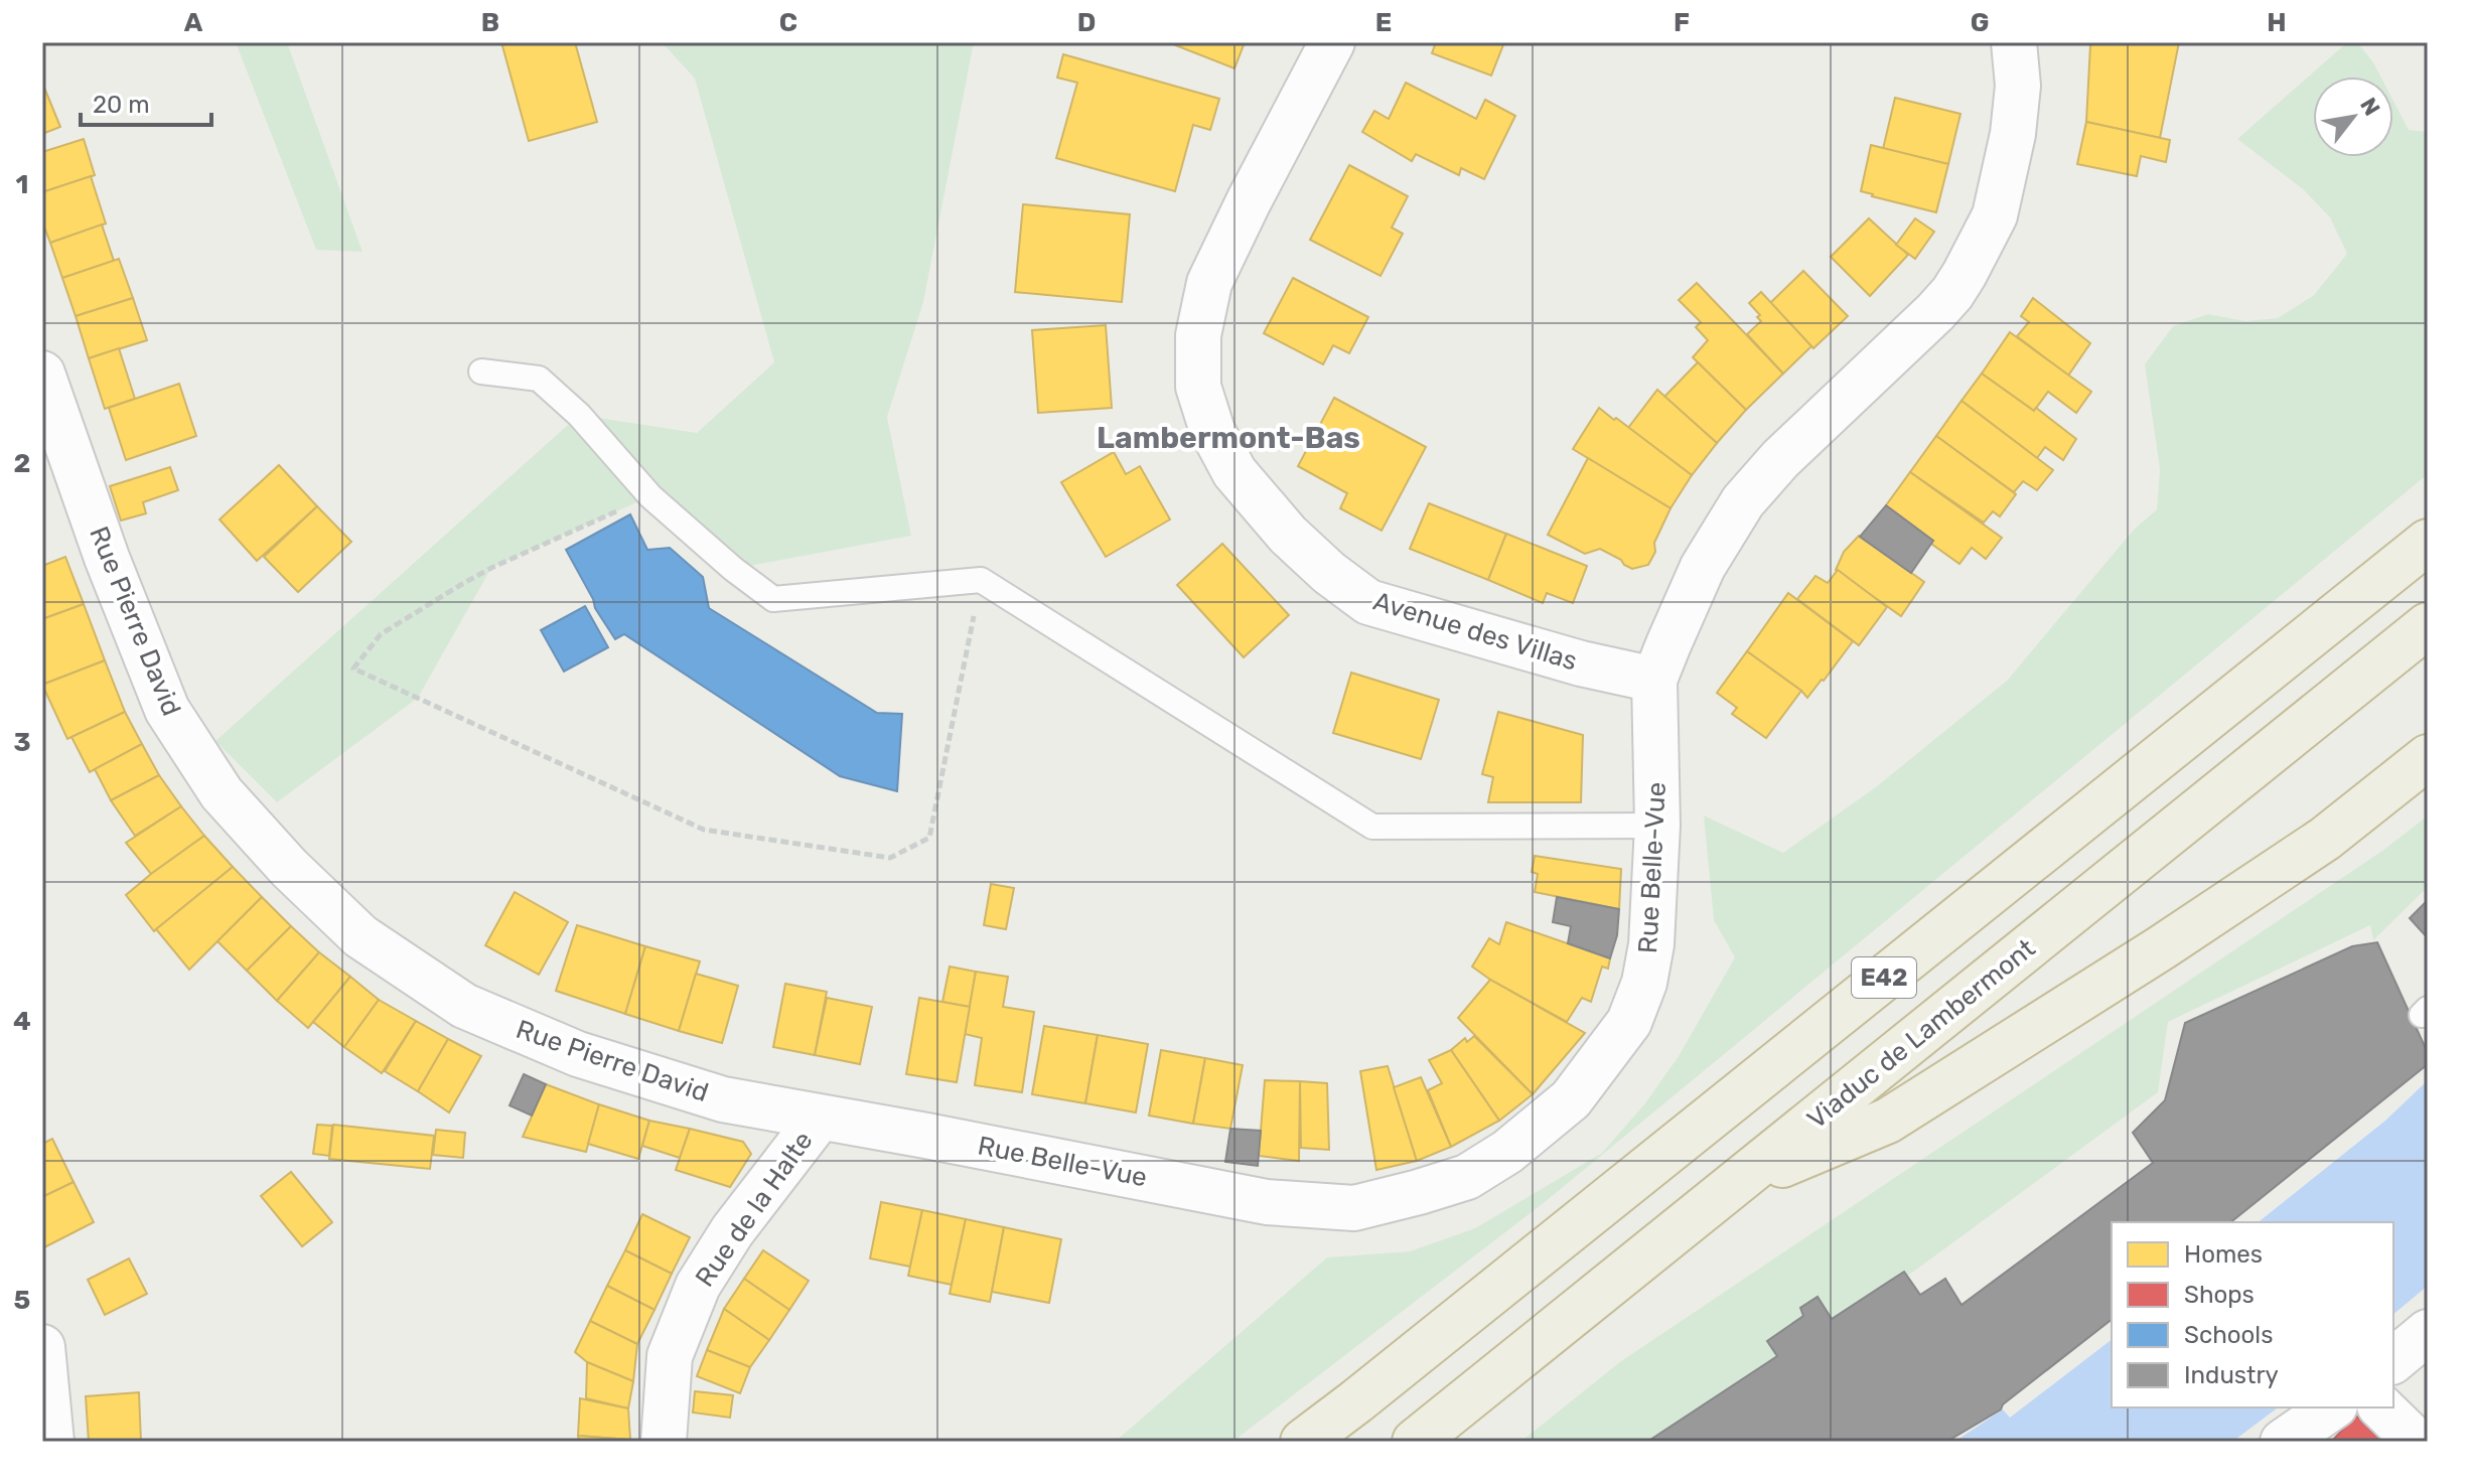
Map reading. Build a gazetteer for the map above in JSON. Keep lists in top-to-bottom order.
{
  "streets": {
    "highway": ["E42", "Viaduc de Lambermont"],
    "street": [
      "Rue Pierre David",
      "Avenue des Villas",
      "Rue Belle-Vue",
      "Rue de la Halte"
    ]
  },
  "crossings": [
    ["Rue Pierre David", "Rue Belle-Vue"],
    ["Rue Pierre David", "Rue de la Halte"],
    ["Avenue des Villas", "Rue Belle-Vue"],
    ["Rue Belle-Vue", "Rue de la Halte"]
  ],
  "districts": ["Lambermont-Bas"],
  "legend": [
    "Homes",
    "Shops",
    "Schools",
    "Industry"
  ],
  "scale_bar": "20 m",
  "north": "top right",
  "grid": {
    "columns": [
      "A",
      "B",
      "C",
      "D",
      "E",
      "F",
      "G",
      "H"
    ],
    "rows": [
      "1",
      "2",
      "3",
      "4",
      "5"
    ]
  }
}
